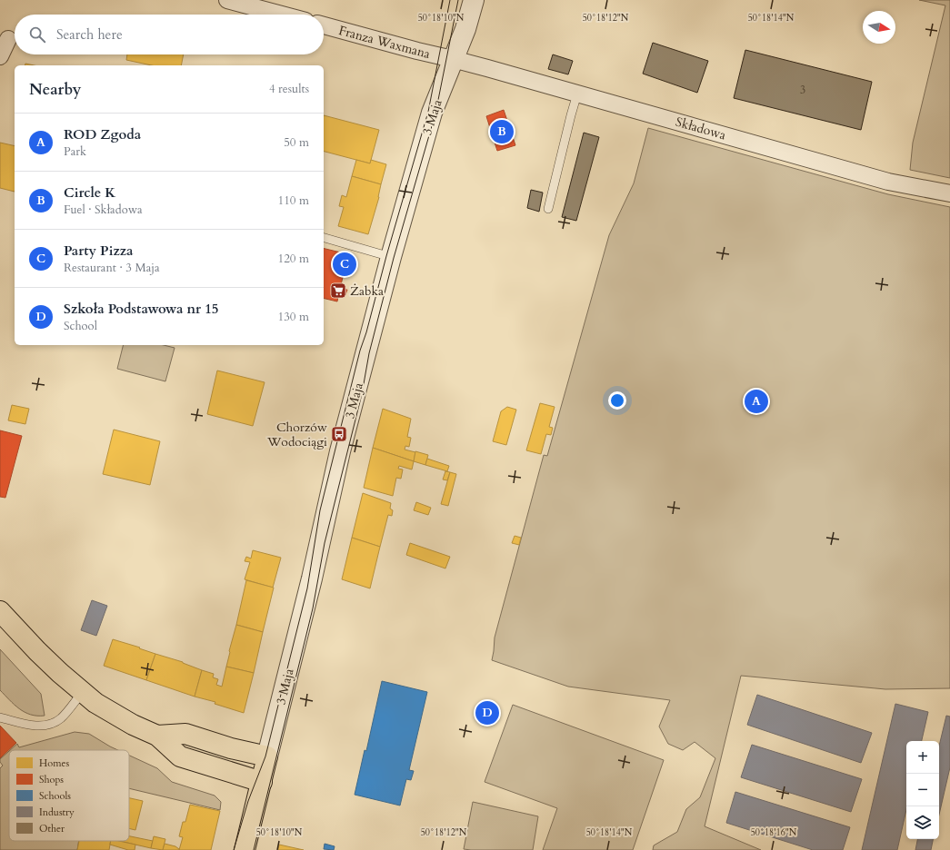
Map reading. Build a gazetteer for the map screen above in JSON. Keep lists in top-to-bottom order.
{
  "streets": {
    "main road": ["3 Maja"],
    "street": ["Franza Waxmana", "Składowa"]
  },
  "crossings": [
    ["Franza Waxmana", "3 Maja"],
    ["Franza Waxmana", "Składowa"],
    ["3 Maja", "Składowa"]
  ],
  "places": {
    "supermarket": ["Żabka"],
    "bus stop": ["Chorzów Wodociągi"]
  },
  "house_numbers": ["3"],
  "legend": [
    "Homes",
    "Shops",
    "Schools",
    "Industry",
    "Other"
  ],
  "north": "right",
  "page": {
    "search": "Search here",
    "heading": ["Nearby", "4 results"],
    "list": [
      {
        "mark": "A",
        "name": "ROD Zgoda",
        "note": "Park",
        "value": "50 m"
      },
      {
        "mark": "B",
        "name": "Circle K",
        "note": "Fuel · Składowa",
        "value": "110 m"
      },
      {
        "mark": "C",
        "name": "Party Pizza",
        "note": "Restaurant · 3 Maja",
        "value": "120 m"
      },
      {
        "mark": "D",
        "name": "Szkoła Podstawowa nr 15",
        "note": "School",
        "value": "130 m"
      }
    ],
    "pins": [
      "B",
      "C",
      "A",
      "D"
    ],
    "map_buttons": ["+", "−"]
  },
  "coordinates": [
    "50°18'10\"N",
    "50°18'12\"N",
    "50°18'14\"N",
    "50°18'16\"N"
  ]
}
